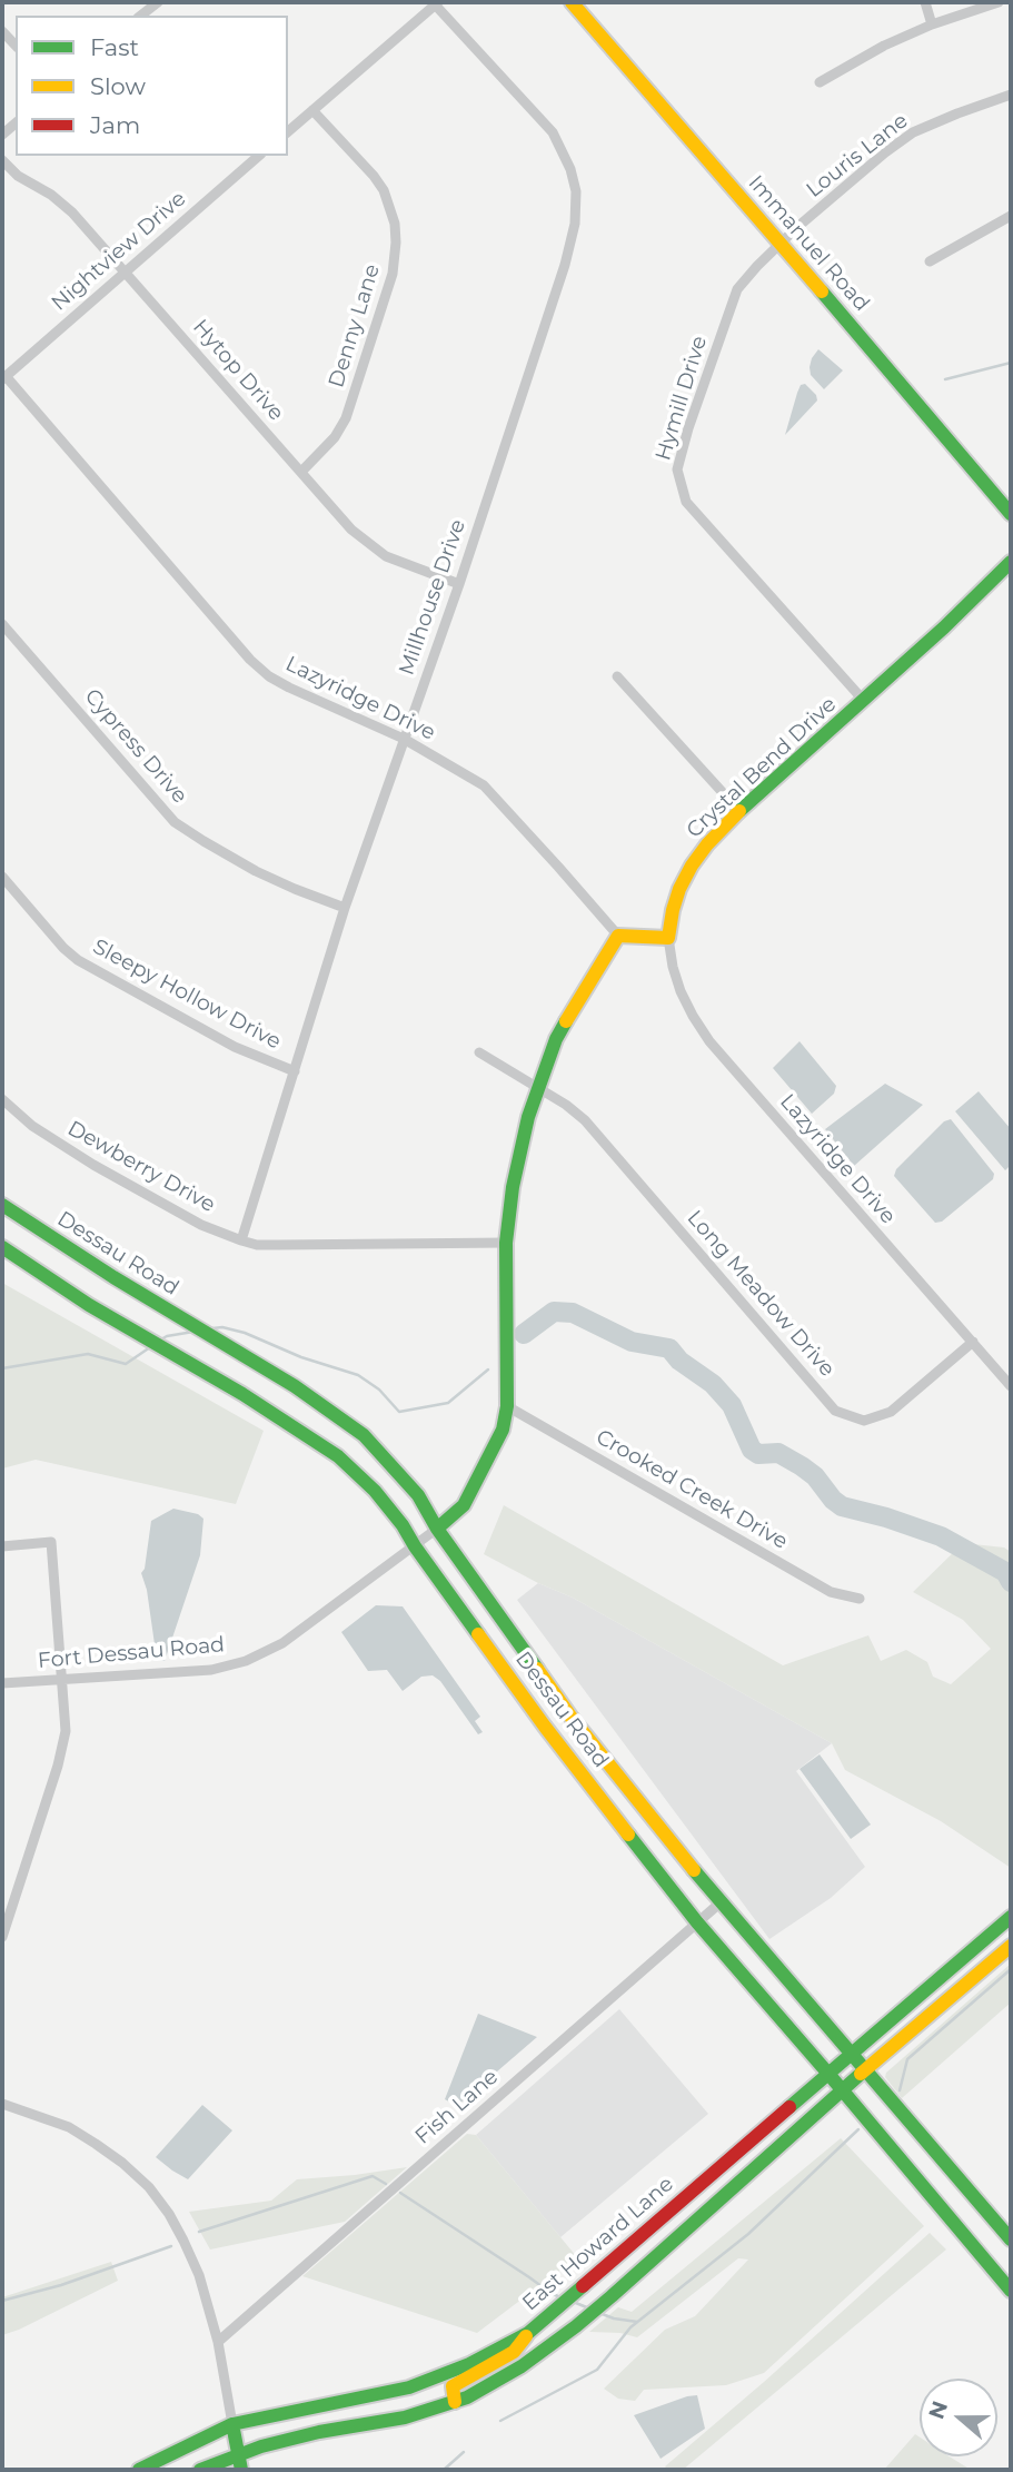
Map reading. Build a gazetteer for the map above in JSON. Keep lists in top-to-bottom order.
{
  "streets": {
    "main road": [
      "Immanuel Road",
      "Crystal Bend Drive",
      "Dessau Road",
      "East Howard Lane"
    ],
    "street": [
      "Louris Lane",
      "Nightview Drive",
      "Denny Lane",
      "Hytop Drive",
      "Hymill Drive",
      "Millhouse Drive",
      "Lazyridge Drive",
      "Cypress Drive",
      "Sleepy Hollow Drive",
      "Dewberry Drive",
      "Long Meadow Drive",
      "Crooked Creek Drive",
      "Fort Dessau Road",
      "Fish Lane"
    ]
  },
  "crossings": [
    ["Louris Lane", "Immanuel Road"],
    ["Louris Lane", "Hymill Drive"],
    ["Immanuel Road", "Hymill Drive"],
    ["Nightview Drive", "Hytop Drive"],
    ["Nightview Drive", "Lazyridge Drive"],
    ["Denny Lane", "Hytop Drive"],
    ["Hytop Drive", "Millhouse Drive"],
    ["Hymill Drive", "Crystal Bend Drive"],
    ["Millhouse Drive", "Lazyridge Drive"],
    ["Millhouse Drive", "Cypress Drive"],
    ["Millhouse Drive", "Sleepy Hollow Drive"],
    ["Millhouse Drive", "Dewberry Drive"],
    ["Lazyridge Drive", "Crystal Bend Drive"],
    ["Lazyridge Drive", "Long Meadow Drive"],
    ["Dessau Road", "Fort Dessau Road"],
    ["Dessau Road", "Fish Lane"],
    ["Dessau Road", "East Howard Lane"]
  ],
  "legend": ["Fast", "Slow", "Jam"],
  "north": "left"
}
